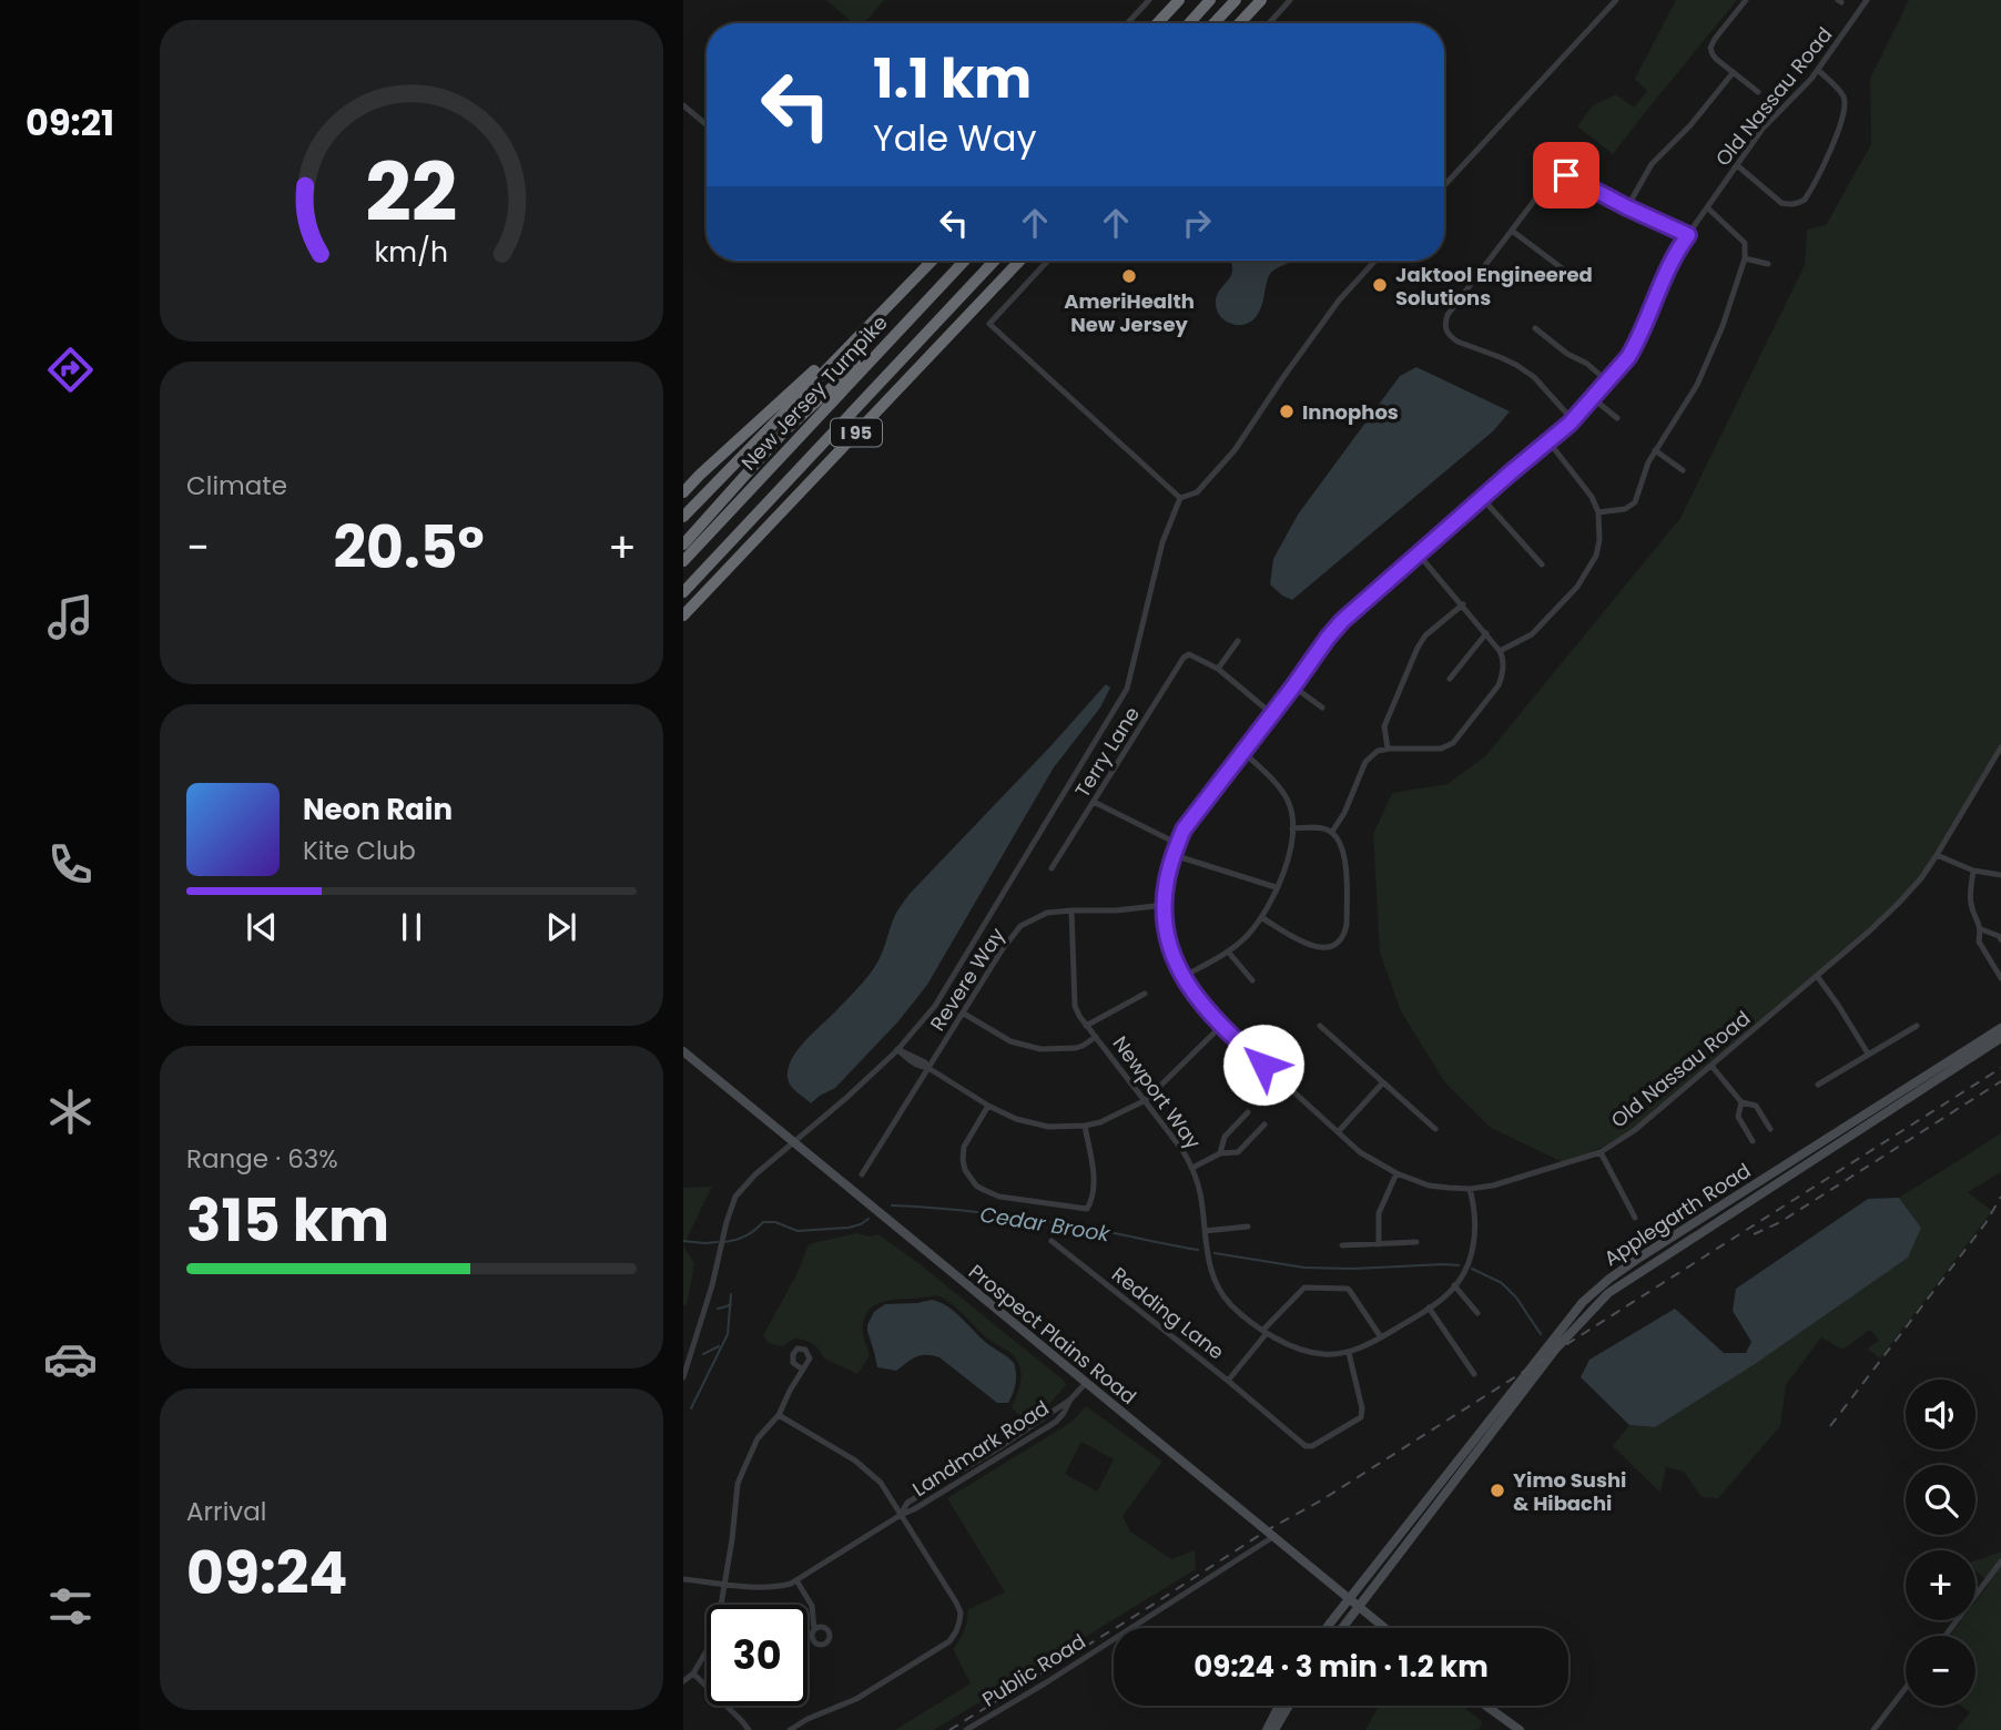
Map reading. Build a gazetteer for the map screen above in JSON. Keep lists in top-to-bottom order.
{
  "streets": {
    "highway": ["New Jersey Turnpike", "I 95"],
    "main road": ["Applegarth Road", "Prospect Plains Road"],
    "street": [
      "Old Nassau Road",
      "Terry Lane",
      "Revere Way",
      "Newport Way",
      "Redding Lane",
      "Landmark Road",
      "Public Road"
    ]
  },
  "crossings": [
    ["Old Nassau Road", "Revere Way"],
    ["Old Nassau Road", "Newport Way"],
    ["Revere Way", "Newport Way"],
    ["Newport Way", "Redding Lane"],
    ["Applegarth Road", "Prospect Plains Road"],
    ["Prospect Plains Road", "Landmark Road"],
    ["Prospect Plains Road", "Public Road"]
  ],
  "water": ["Cedar Brook"],
  "places": [
    "AmeriHealth New Jersey",
    "Jaktool Engineered Solutions",
    "Innophos",
    "Yimo Sushi & Hibachi"
  ],
  "page": {
    "tabs": "09:21",
    "turn": ["1.1 km", "Yale Way"],
    "tile": [
      "Climate",
      ["Range · 63%", "315 km"],
      ["Arrival", "09:24"]
    ],
    "heat": ["−", "20.5°", "+"],
    "song": ["Neon Rain", "Kite Club"],
    "map_buttons": ["+", "−"],
    "limit": "30",
    "trip": "09:24 · 3 min · 1.2 km",
    "gauge": ["22", "km/h"]
  }
}
